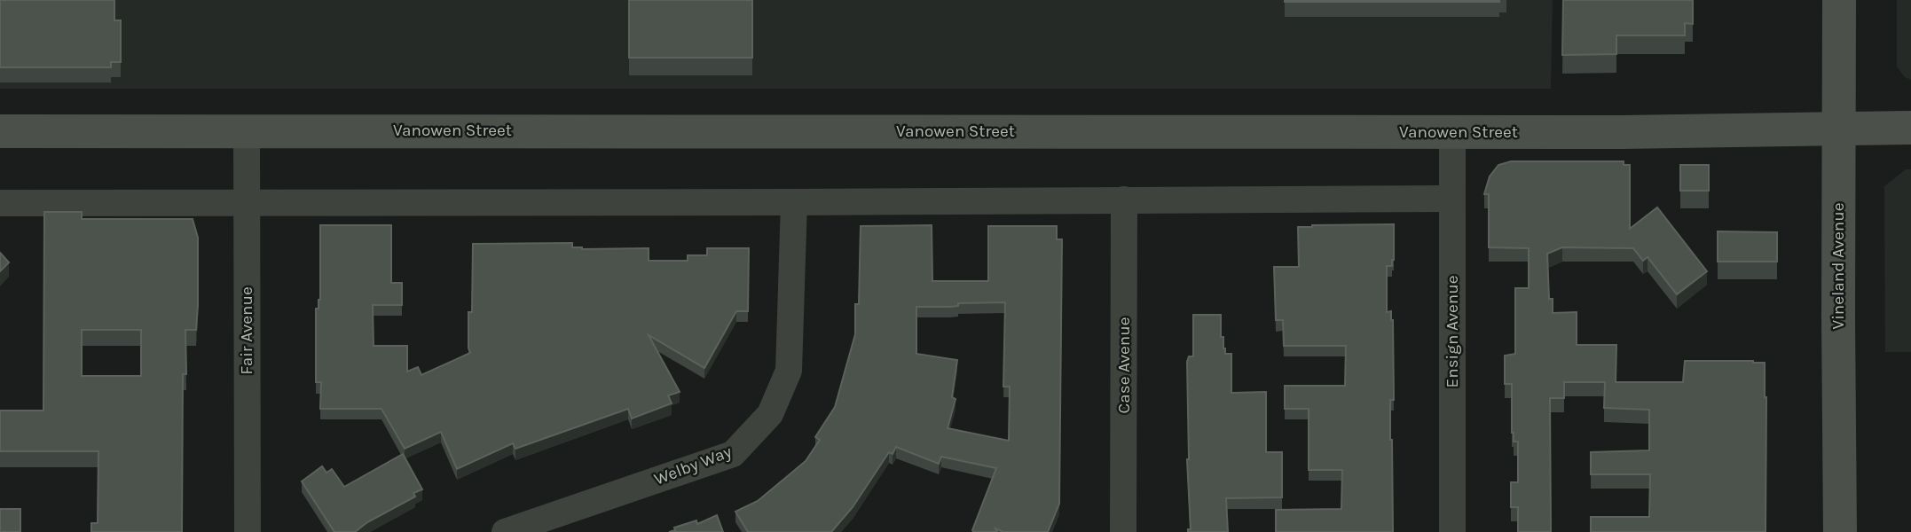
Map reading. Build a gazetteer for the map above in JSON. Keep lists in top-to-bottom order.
{
  "streets": {
    "main road": ["Vanowen Street", "Vineland Avenue"],
    "street": [
      "Fair Avenue",
      "Ensign Avenue",
      "Case Avenue",
      "Welby Way"
    ]
  },
  "crossings": [
    ["Vanowen Street", "Vineland Avenue"],
    ["Vanowen Street", "Fair Avenue"],
    ["Vanowen Street", "Ensign Avenue"]
  ]
}
